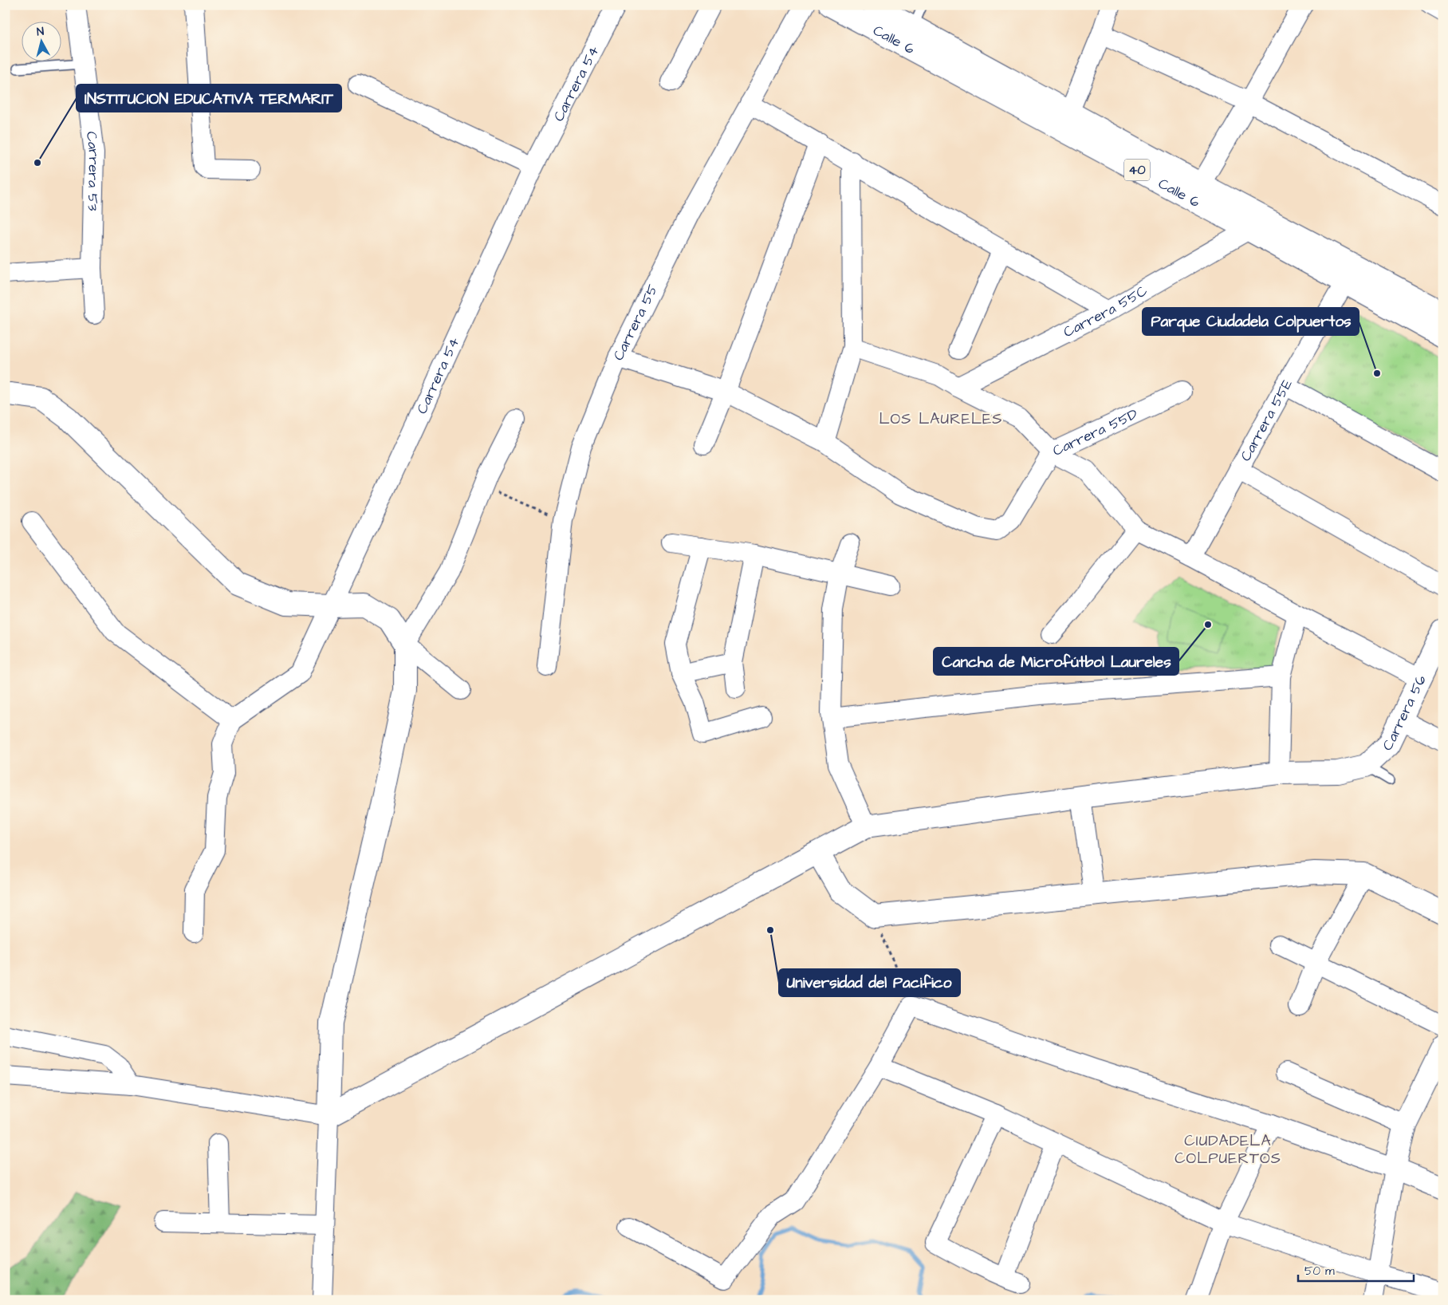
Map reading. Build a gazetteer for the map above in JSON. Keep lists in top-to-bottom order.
{
  "streets": {
    "main road": ["Calle 6", "40", "Carrera 56"],
    "street": [
      "Carrera 54",
      "Carrera 53",
      "Carrera 55C",
      "Carrera 55",
      "Carrera 55E",
      "Carrera 55D"
    ]
  },
  "crossings": [
    ["Calle 6", "Carrera 55C"],
    ["Calle 6", "Carrera 55E"]
  ],
  "districts": ["LOS LAURELES", "CIUDADELA COLPUERTOS"],
  "places": [
    "INSTITUCION EDUCATIVA TERMARIT",
    "Parque Ciudadela Colpuertos",
    "Cancha de Microfútbol Laureles",
    "Universidad del Pacifico"
  ],
  "scale_bar": "50 m",
  "north": "top"
}
